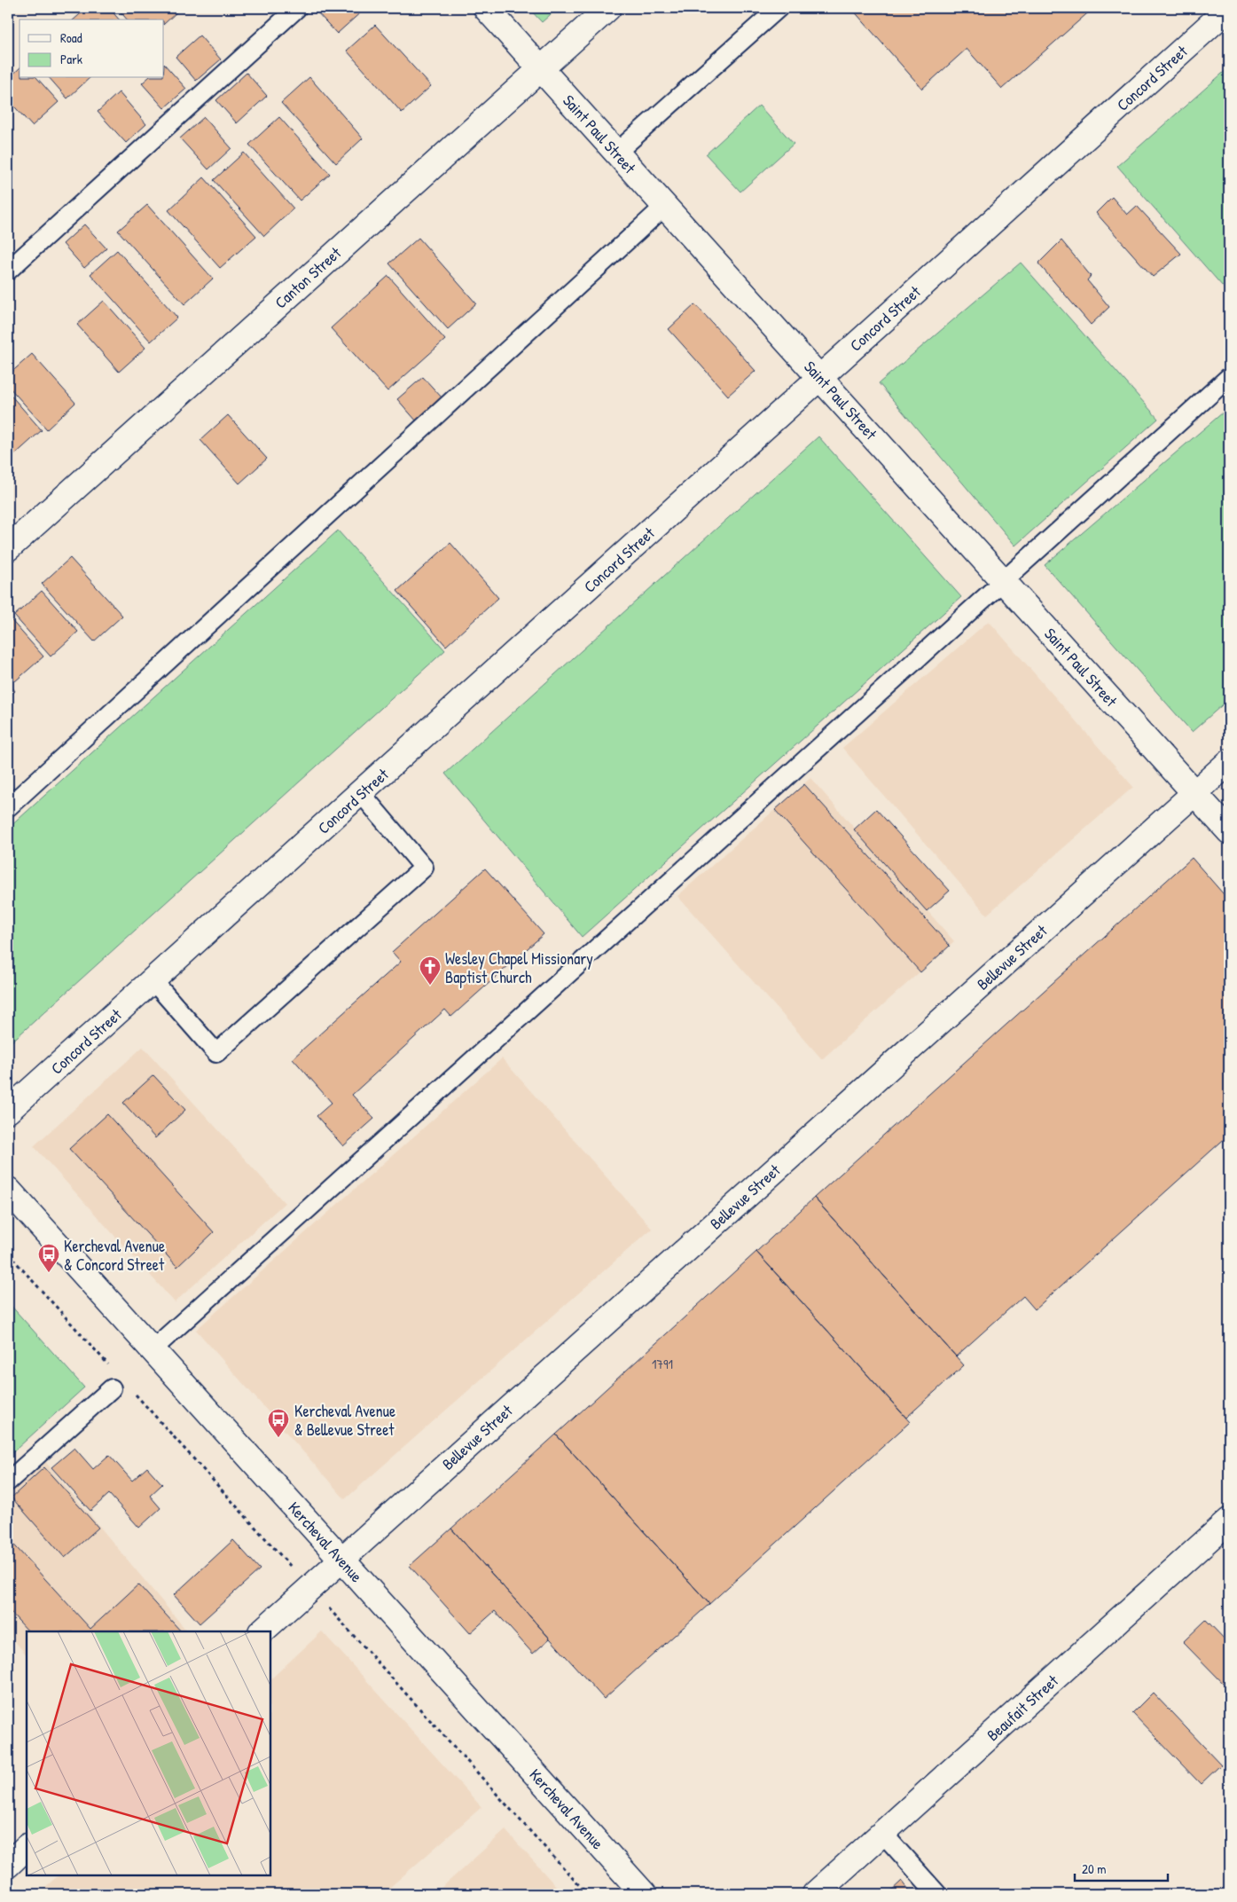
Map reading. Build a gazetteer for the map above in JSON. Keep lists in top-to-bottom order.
{
  "streets": {
    "street": [
      "Concord Street",
      "Saint Paul Street",
      "Canton Street",
      "Bellevue Street",
      "Kercheval Avenue",
      "Beaufait Street"
    ]
  },
  "crossings": [
    ["Concord Street", "Saint Paul Street"],
    ["Saint Paul Street", "Canton Street"],
    ["Saint Paul Street", "Bellevue Street"],
    ["Bellevue Street", "Kercheval Avenue"]
  ],
  "places": {
    "church": ["Wesley Chapel Missionary Baptist Church"],
    "bus stop": ["Kercheval Avenue & Concord Street", "Kercheval Avenue & Bellevue Street"]
  },
  "house_numbers": ["1791"],
  "legend": ["Road", "Park"],
  "scale_bar": "20 m"
}
